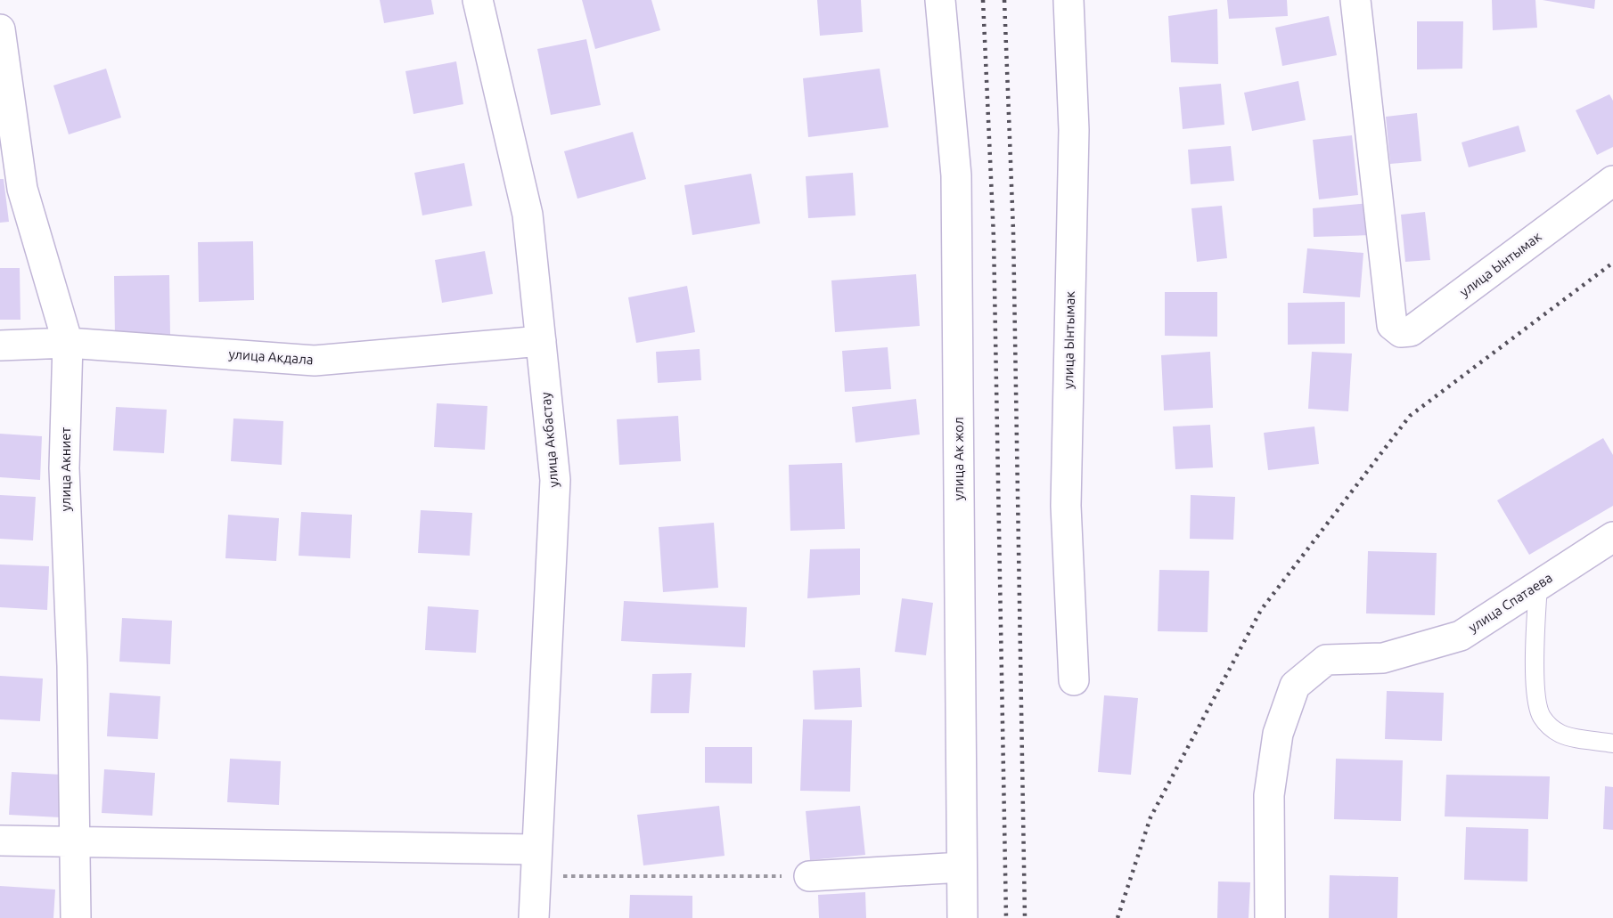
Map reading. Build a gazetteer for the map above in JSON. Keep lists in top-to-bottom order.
{
  "streets": {
    "street": [
      "улица Ынтымак",
      "улица Акдала",
      "улица Акбастау",
      "улица Ак жол",
      "улица Акниет",
      "улица Спатаева"
    ]
  },
  "crossings": [
    ["улица Акдала", "улица Акбастау"],
    ["улица Акдала", "улица Акниет"]
  ]
}
